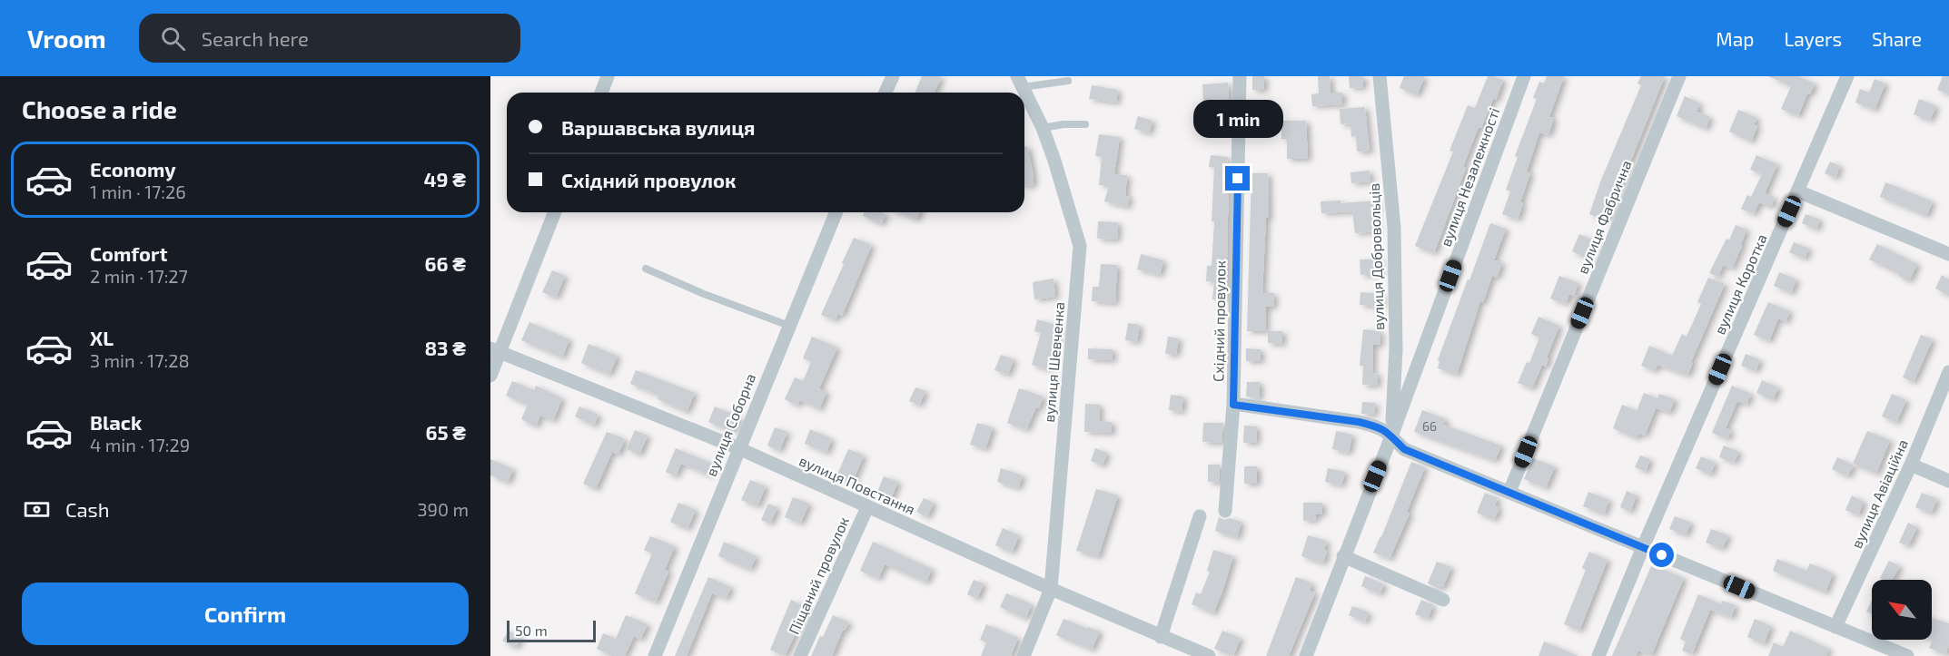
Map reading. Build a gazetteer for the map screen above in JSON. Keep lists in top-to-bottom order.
{
  "streets": {
    "street": [
      "вулиця Незалежності",
      "вулиця Фабрична",
      "вулиця Добровольців",
      "вулиця Коротка",
      "Східний провулок",
      "вулиця Шевченка",
      "вулиця Соборна",
      "вулиця Повстання",
      "вулиця Авіаційна",
      "Піщаний провулок"
    ]
  },
  "crossings": [
    ["вулиця Незалежності", "вулиця Добровольців"],
    ["вулиця Шевченка", "вулиця Повстання"],
    ["вулиця Соборна", "вулиця Повстання"],
    ["вулиця Повстання", "Піщаний провулок"]
  ],
  "house_numbers": ["66"],
  "scale_bar": "50 m",
  "north": "top left",
  "page": {
    "header": "Vroom",
    "search": "Search here",
    "nav": ["Map", "Layers", "Share"],
    "heading": "Choose a ride",
    "banner": ["Варшавська вулиця", "Східний провулок"],
    "bubble": "1 min",
    "list": [
      {
        "name": "Economy",
        "note": "1 min · 17:26",
        "value": "49 ₴"
      },
      {
        "name": "Comfort",
        "note": "2 min · 17:27",
        "value": "66 ₴"
      },
      {
        "name": "XL",
        "note": "3 min · 17:28",
        "value": "83 ₴"
      },
      {
        "name": "Black",
        "note": "4 min · 17:29",
        "value": "65 ₴"
      }
    ],
    "pay": ["Cash", "390 m"],
    "buttons": "Confirm",
    "scale": "50 m"
  }
}
